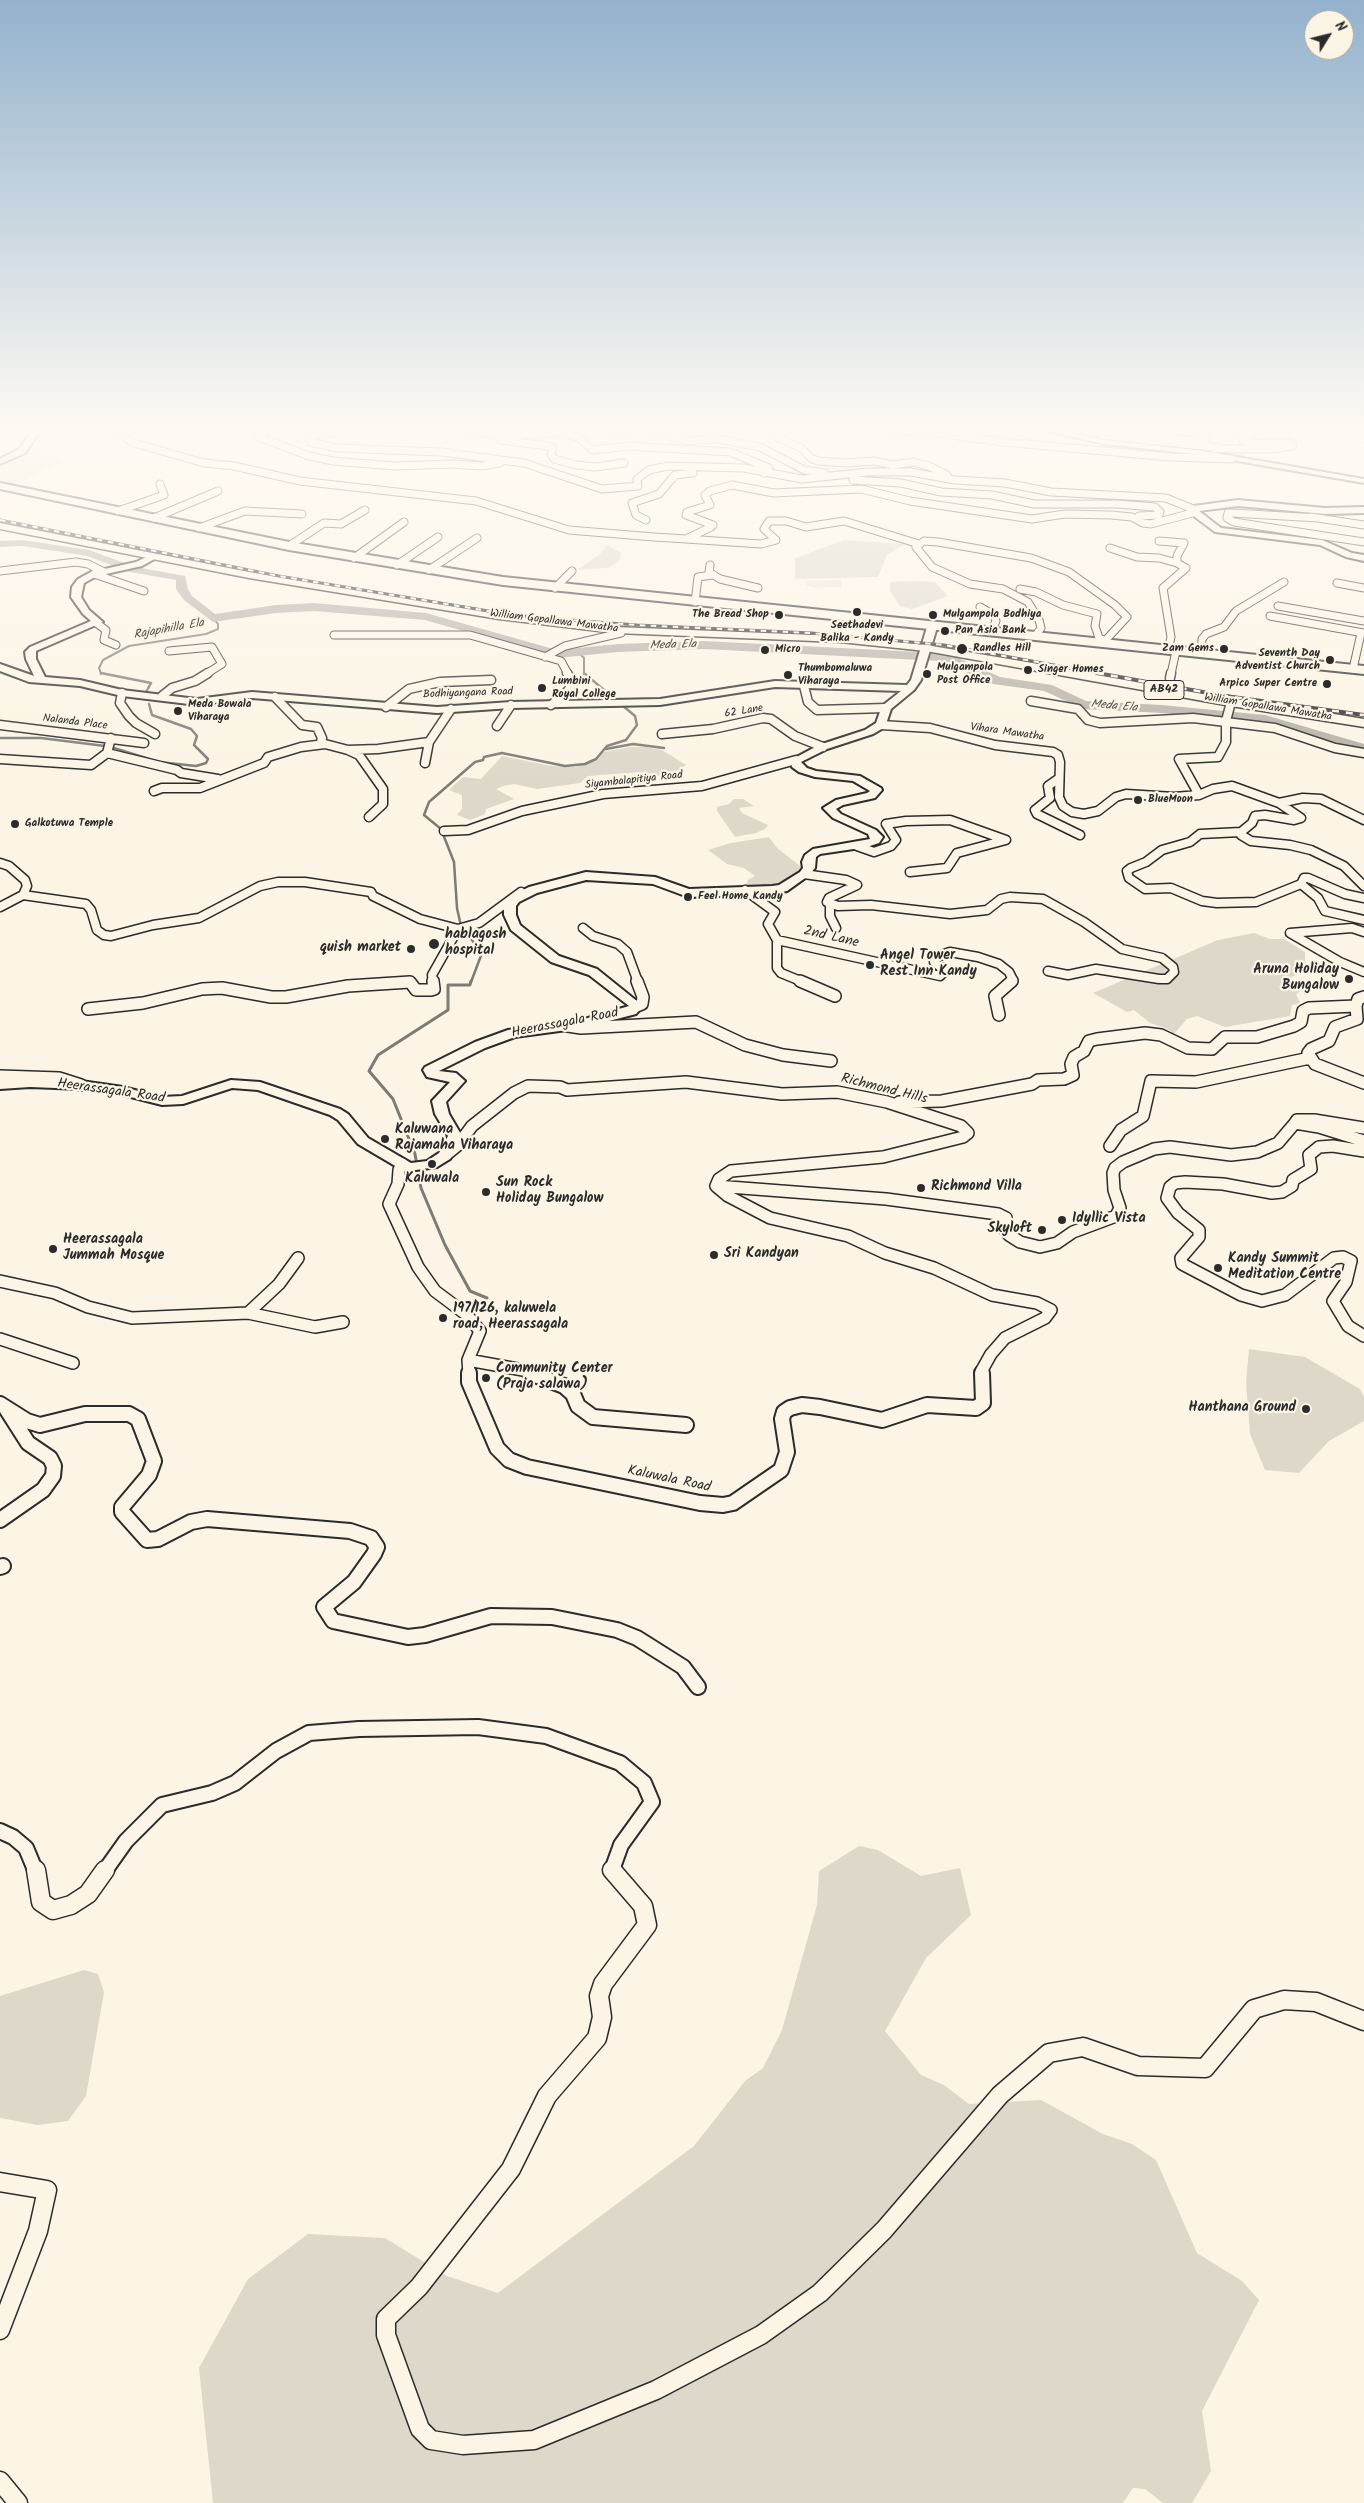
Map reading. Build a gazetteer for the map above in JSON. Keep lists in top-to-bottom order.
{
  "streets": {
    "main road": ["William Gopallawa Mawatha", "AB42"],
    "street": [
      "Bodhiyangana Road",
      "62 Lane",
      "Nalanda Place",
      "Vihara Mawatha",
      "Siyambalapitiya Road",
      "2nd Lane",
      "Heerassagala Road",
      "Richmond Hills",
      "Kaluwala Road"
    ]
  },
  "crossings": [
    ["Heerassagala Road", "Richmond Hills"],
    ["Heerassagala Road", "Kaluwala Road"],
    ["Richmond Hills", "Kaluwala Road"]
  ],
  "water": ["Rajapihilla Ela", "Meda Ela"],
  "places": [
    "Seethadevi Balika - Kandy",
    "The Bread Shop",
    "Mulgampola Bodhiya",
    "Pan Asia Bank",
    "Randles Hill",
    "Zam Gems",
    "Micro",
    "Seventh Day Adventist Church",
    "Singer Homes",
    "Mulgampola Post Office",
    "Thumbomaluwa Viharaya",
    "Arpico Super Centre",
    "Lumbini Royal College",
    "Meda Bowala Viharaya",
    "BlueMoon",
    "Galkotuwa Temple",
    "Feel Home Kandy",
    "hablagosh hospital",
    "quish market",
    "Angel Tower Rest Inn Kandy",
    "Aruna Holiday Bungalow",
    "Kaluwana Rajamaha Viharaya",
    "Kaluwala",
    "Richmond Villa",
    "Sun Rock Holiday Bungalow",
    "Idyllic Vista",
    "Skyloft",
    "Heerassagala Jummah Mosque",
    "Sri Kandyan",
    "Kandy Summit Meditation Centre",
    "197/126, kaluwela road, Heerassagala",
    "Community Center (Praja salawa)",
    "Hanthana Ground"
  ],
  "north": "top right"
}
